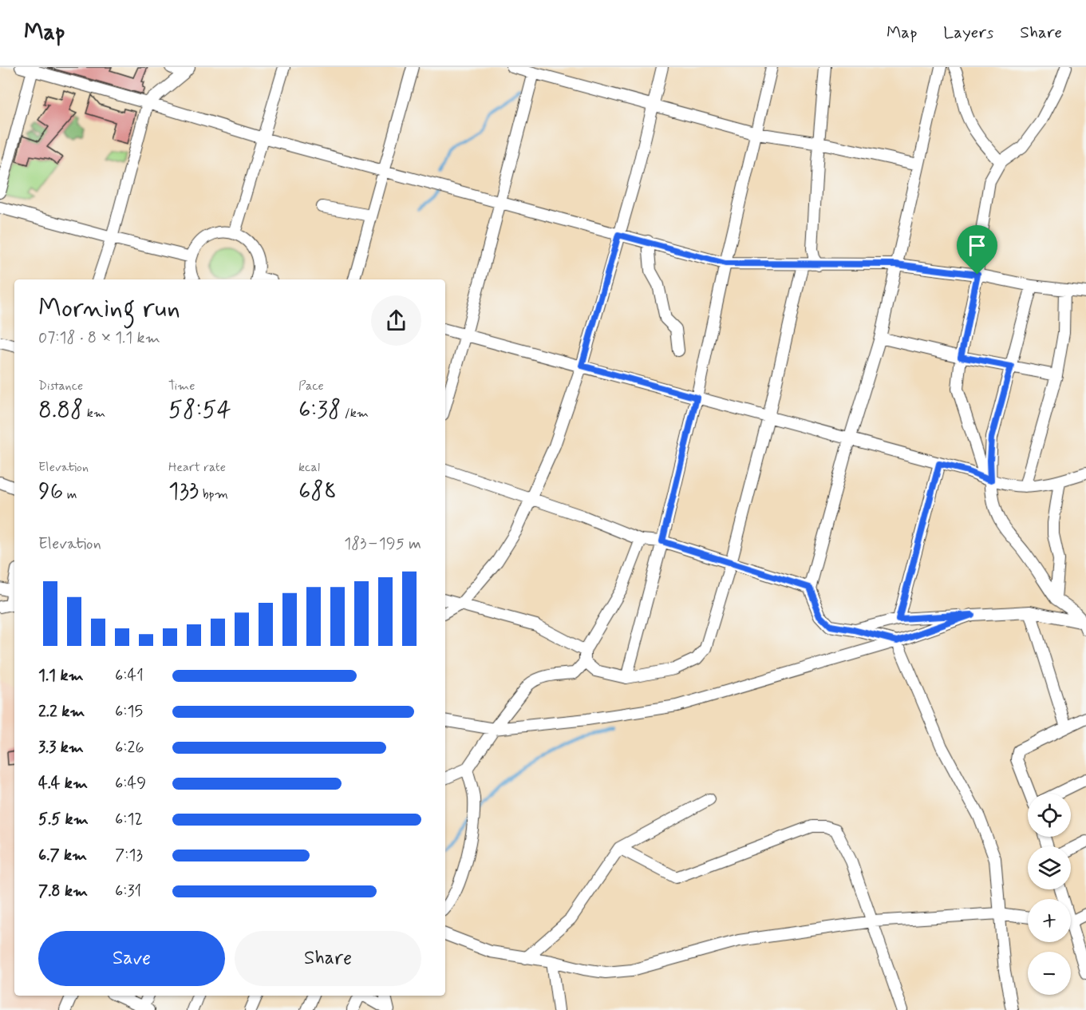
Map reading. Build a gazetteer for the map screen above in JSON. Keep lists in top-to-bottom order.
{
  "page": {
    "header": "Map",
    "nav": ["Map", "Layers", "Share"],
    "heading": ["Morning run", "07:18 · 8 × 1.1 km"],
    "stats": [
      ["Distance", "8.88 km"],
      ["Time", "58:54"],
      ["Pace", "6:38 /km"],
      ["Elevation", "96 m"],
      ["Heart rate", "133 bpm"],
      ["kcal", "688"]
    ],
    "chart": ["Elevation", "183–195 m"],
    "list": [
      {
        "name": "1.1 km",
        "note": "6:41"
      },
      {
        "name": "2.2 km",
        "note": "6:15"
      },
      {
        "name": "3.3 km",
        "note": "6:26"
      },
      {
        "name": "4.4 km",
        "note": "6:49"
      },
      {
        "name": "5.5 km",
        "note": "6:12"
      },
      {
        "name": "6.7 km",
        "note": "7:13"
      },
      {
        "name": "7.8 km",
        "note": "6:31"
      }
    ],
    "map_buttons": ["+", "−"],
    "buttons": ["Save", "Share"]
  }
}
